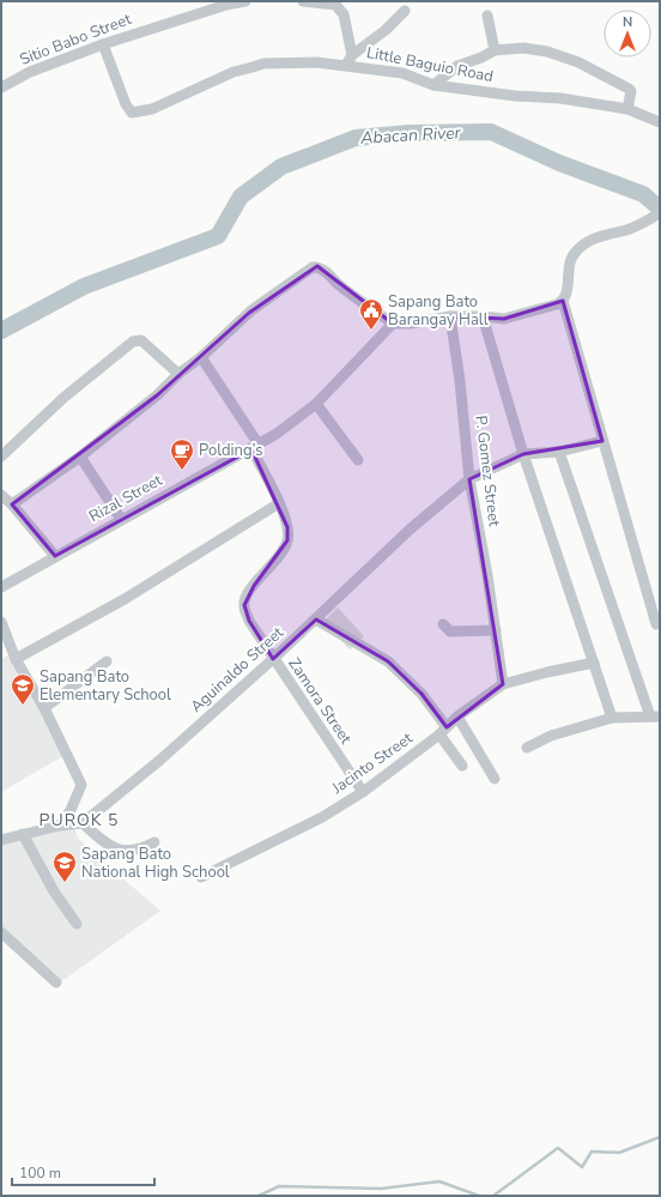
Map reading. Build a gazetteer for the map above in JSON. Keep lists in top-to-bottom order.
{
  "streets": {
    "street": [
      "Sitio Babo Street",
      "Little Baguio Road",
      "P. Gomez Street",
      "Rizal Street",
      "Aguinaldo Street",
      "Zamora Street",
      "Jacinto Street"
    ]
  },
  "crossings": [
    ["Sitio Babo Street", "Little Baguio Road"],
    ["P. Gomez Street", "Aguinaldo Street"],
    ["Rizal Street", "Zamora Street"],
    ["Aguinaldo Street", "Zamora Street"],
    ["Zamora Street", "Jacinto Street"]
  ],
  "districts": ["PUROK 5"],
  "water": ["Abacan River"],
  "places": {
    "public building": ["Sapang Bato Barangay Hall"],
    "cafe": ["Polding’s"],
    "school or university": ["Sapang Bato Elementary School", "Sapang Bato National High School"]
  },
  "scale_bar": "100 m",
  "north": "top"
}
